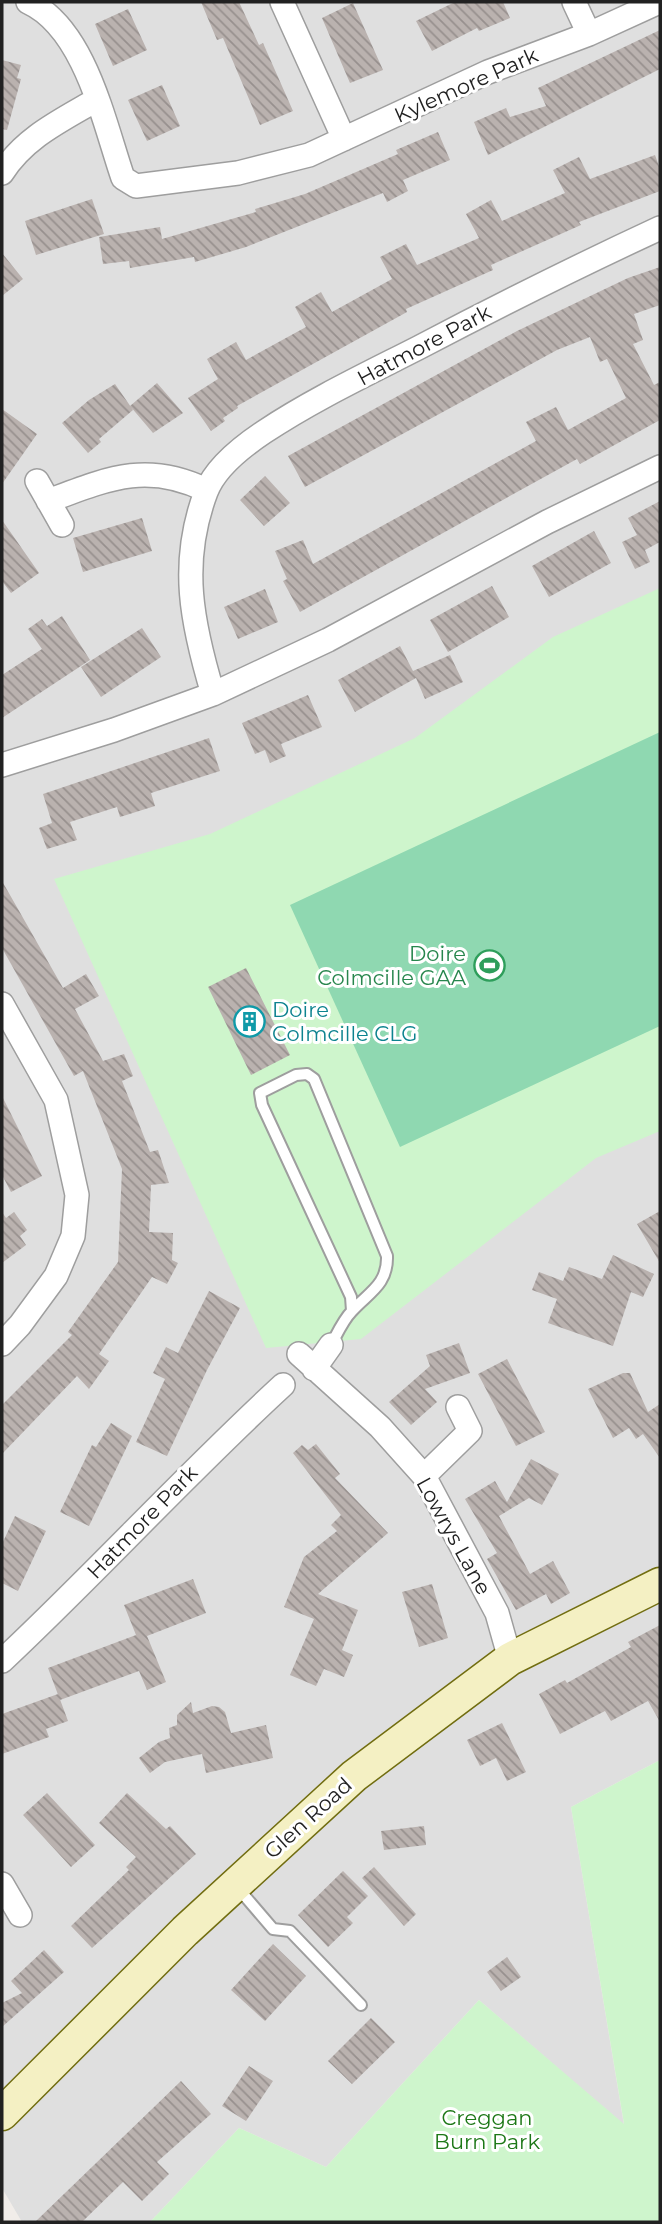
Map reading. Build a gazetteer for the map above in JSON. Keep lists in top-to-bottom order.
{
  "streets": {
    "street": [
      "Kylemore Park",
      "Hatmore Park",
      "Lowrys Lane",
      "Glen Road"
    ]
  },
  "crossings": [
    ["Lowrys Lane", "Glen Road"]
  ],
  "parks": ["Creggan Burn Park"],
  "places": {
    "sports": ["Doire Colmcille GAA"],
    "building": ["Doire Colmcille CLG"]
  }
}
